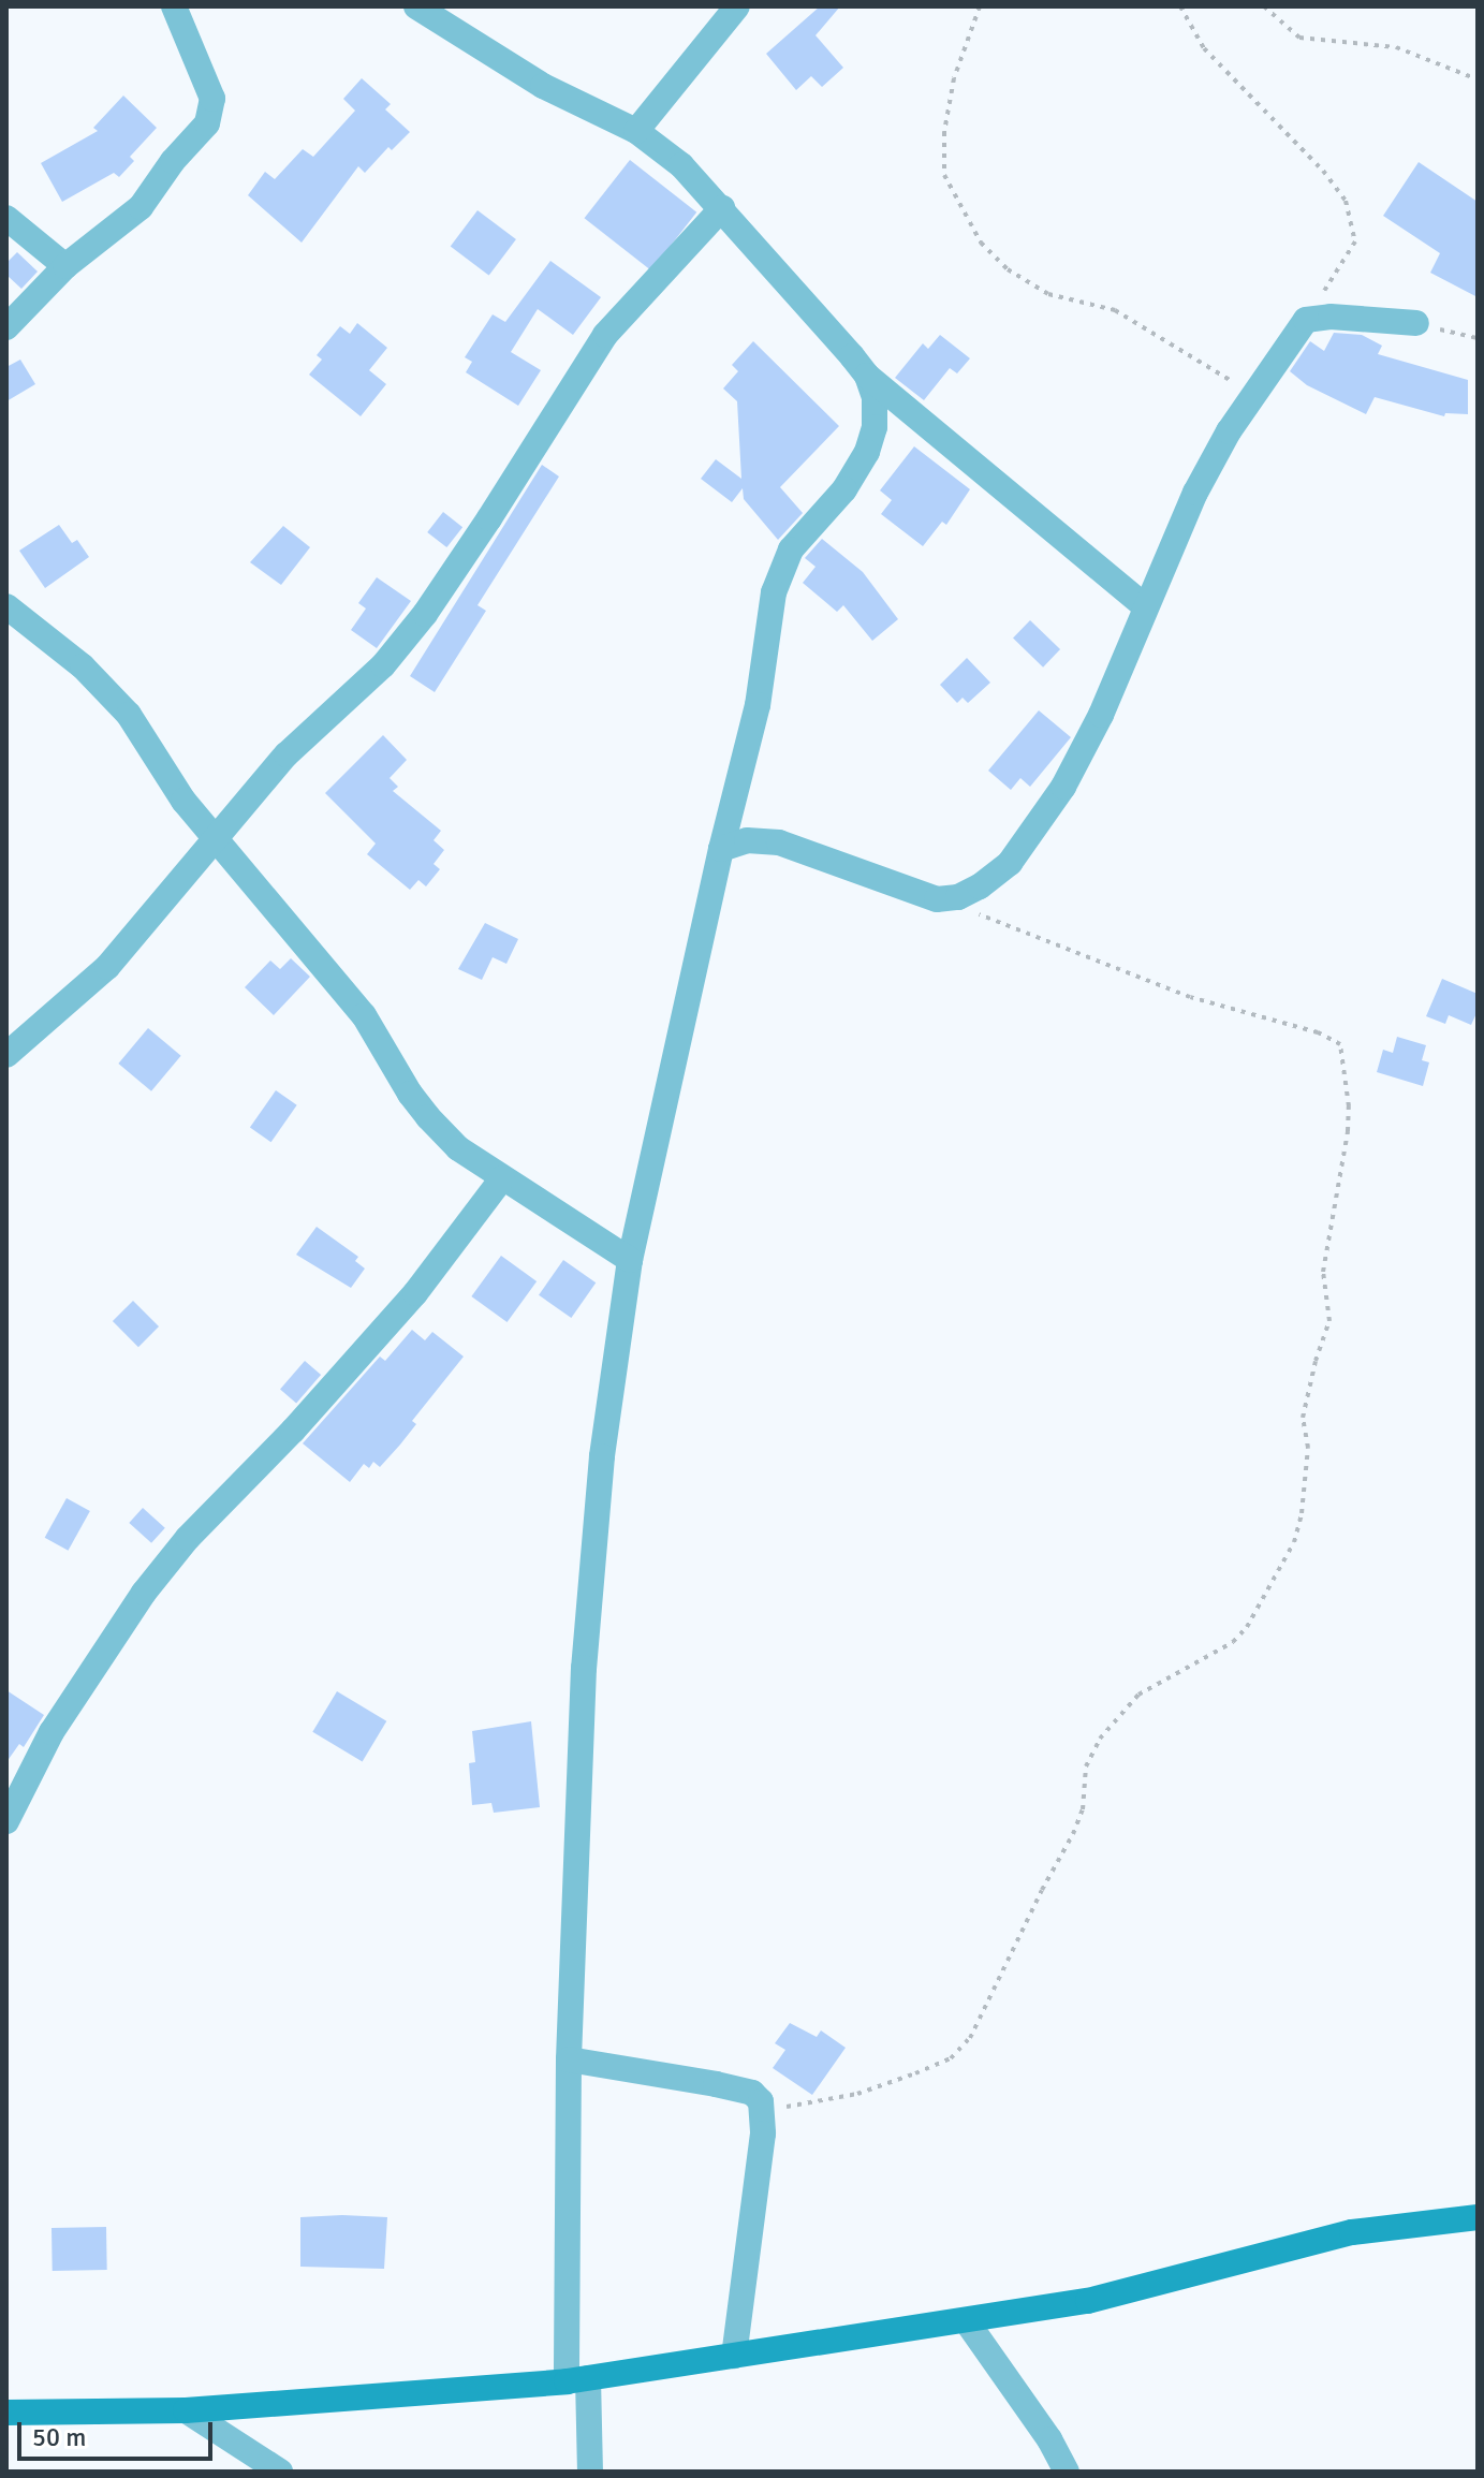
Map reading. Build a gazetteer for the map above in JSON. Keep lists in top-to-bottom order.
{
  "scale_bar": "50 m"
}
